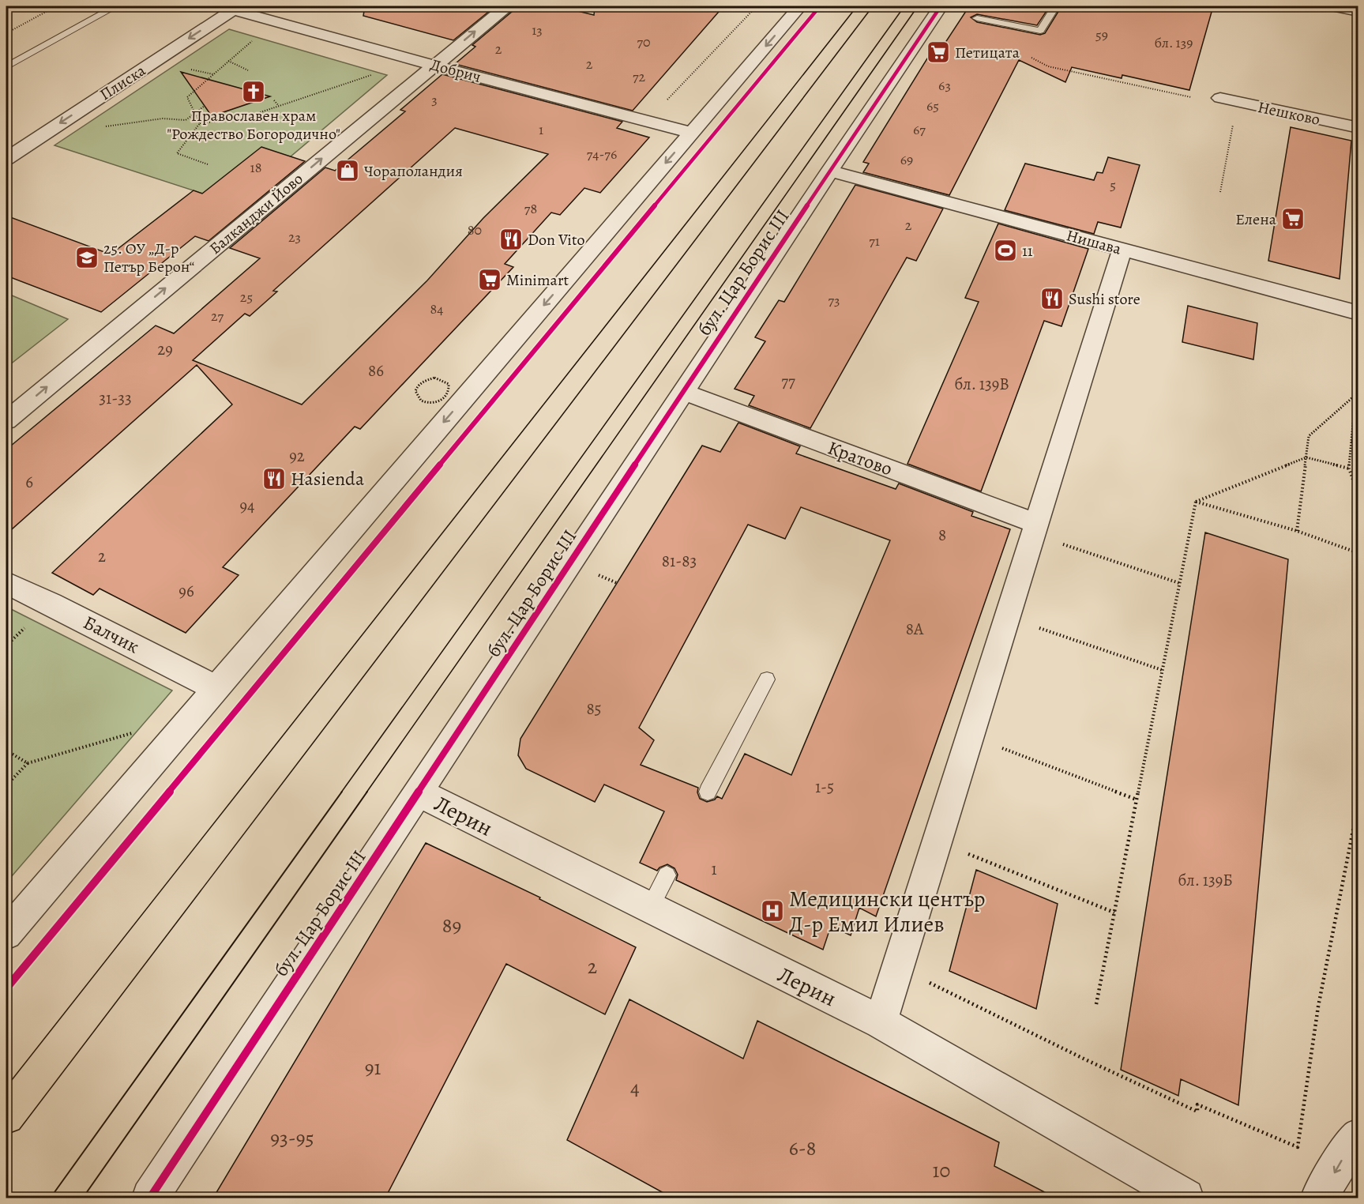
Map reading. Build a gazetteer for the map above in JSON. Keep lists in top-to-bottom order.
{
  "streets": {
    "street": [
      "Добрич",
      "Плиска",
      "Нешково",
      "Балканджи Йово",
      "Нишава",
      "бул. Цар Борис III",
      "Кратово",
      "Балчик",
      "Лерин"
    ]
  },
  "crossings": [
    ["Добрич", "Плиска"],
    ["Добрич", "Балканджи Йово"],
    ["Нишава", "бул. Цар Борис III"],
    ["бул. Цар Борис III", "Кратово"],
    ["бул. Цар Борис III", "Лерин"]
  ],
  "one_way": ["Плиска", "Балканджи Йово"],
  "places": {
    "supermarket": ["Петицата", "Елена", "Minimart"],
    "church": ["Православен храм \"Рождество Богородично\""],
    "shop": ["Чораполандия"],
    "restaurant": ["Don Vito", "Sushi store", "Hasienda"],
    "sports": ["11"],
    "school or university": ["25. ОУ „Д-р Петър Берон“"],
    "hospital": ["Медицински център Д-р Емил Илиев"]
  },
  "house_numbers": [
    "13",
    "59",
    "70",
    "бл. 139",
    "2",
    "2",
    "72",
    "63",
    "3",
    "65",
    "1",
    "67",
    "74-76",
    "69",
    "18",
    "5",
    "78",
    "2",
    "80",
    "23",
    "71",
    "25",
    "73",
    "84",
    "27",
    "29",
    "86",
    "77",
    "бл. 139В",
    "31-33",
    "92",
    "6",
    "94",
    "8",
    "2",
    "81-83",
    "96",
    "8А",
    "85",
    "1-5",
    "1",
    "бл. 139Б",
    "89",
    "2",
    "91",
    "4",
    "93-95",
    "6-8",
    "10"
  ]
}
